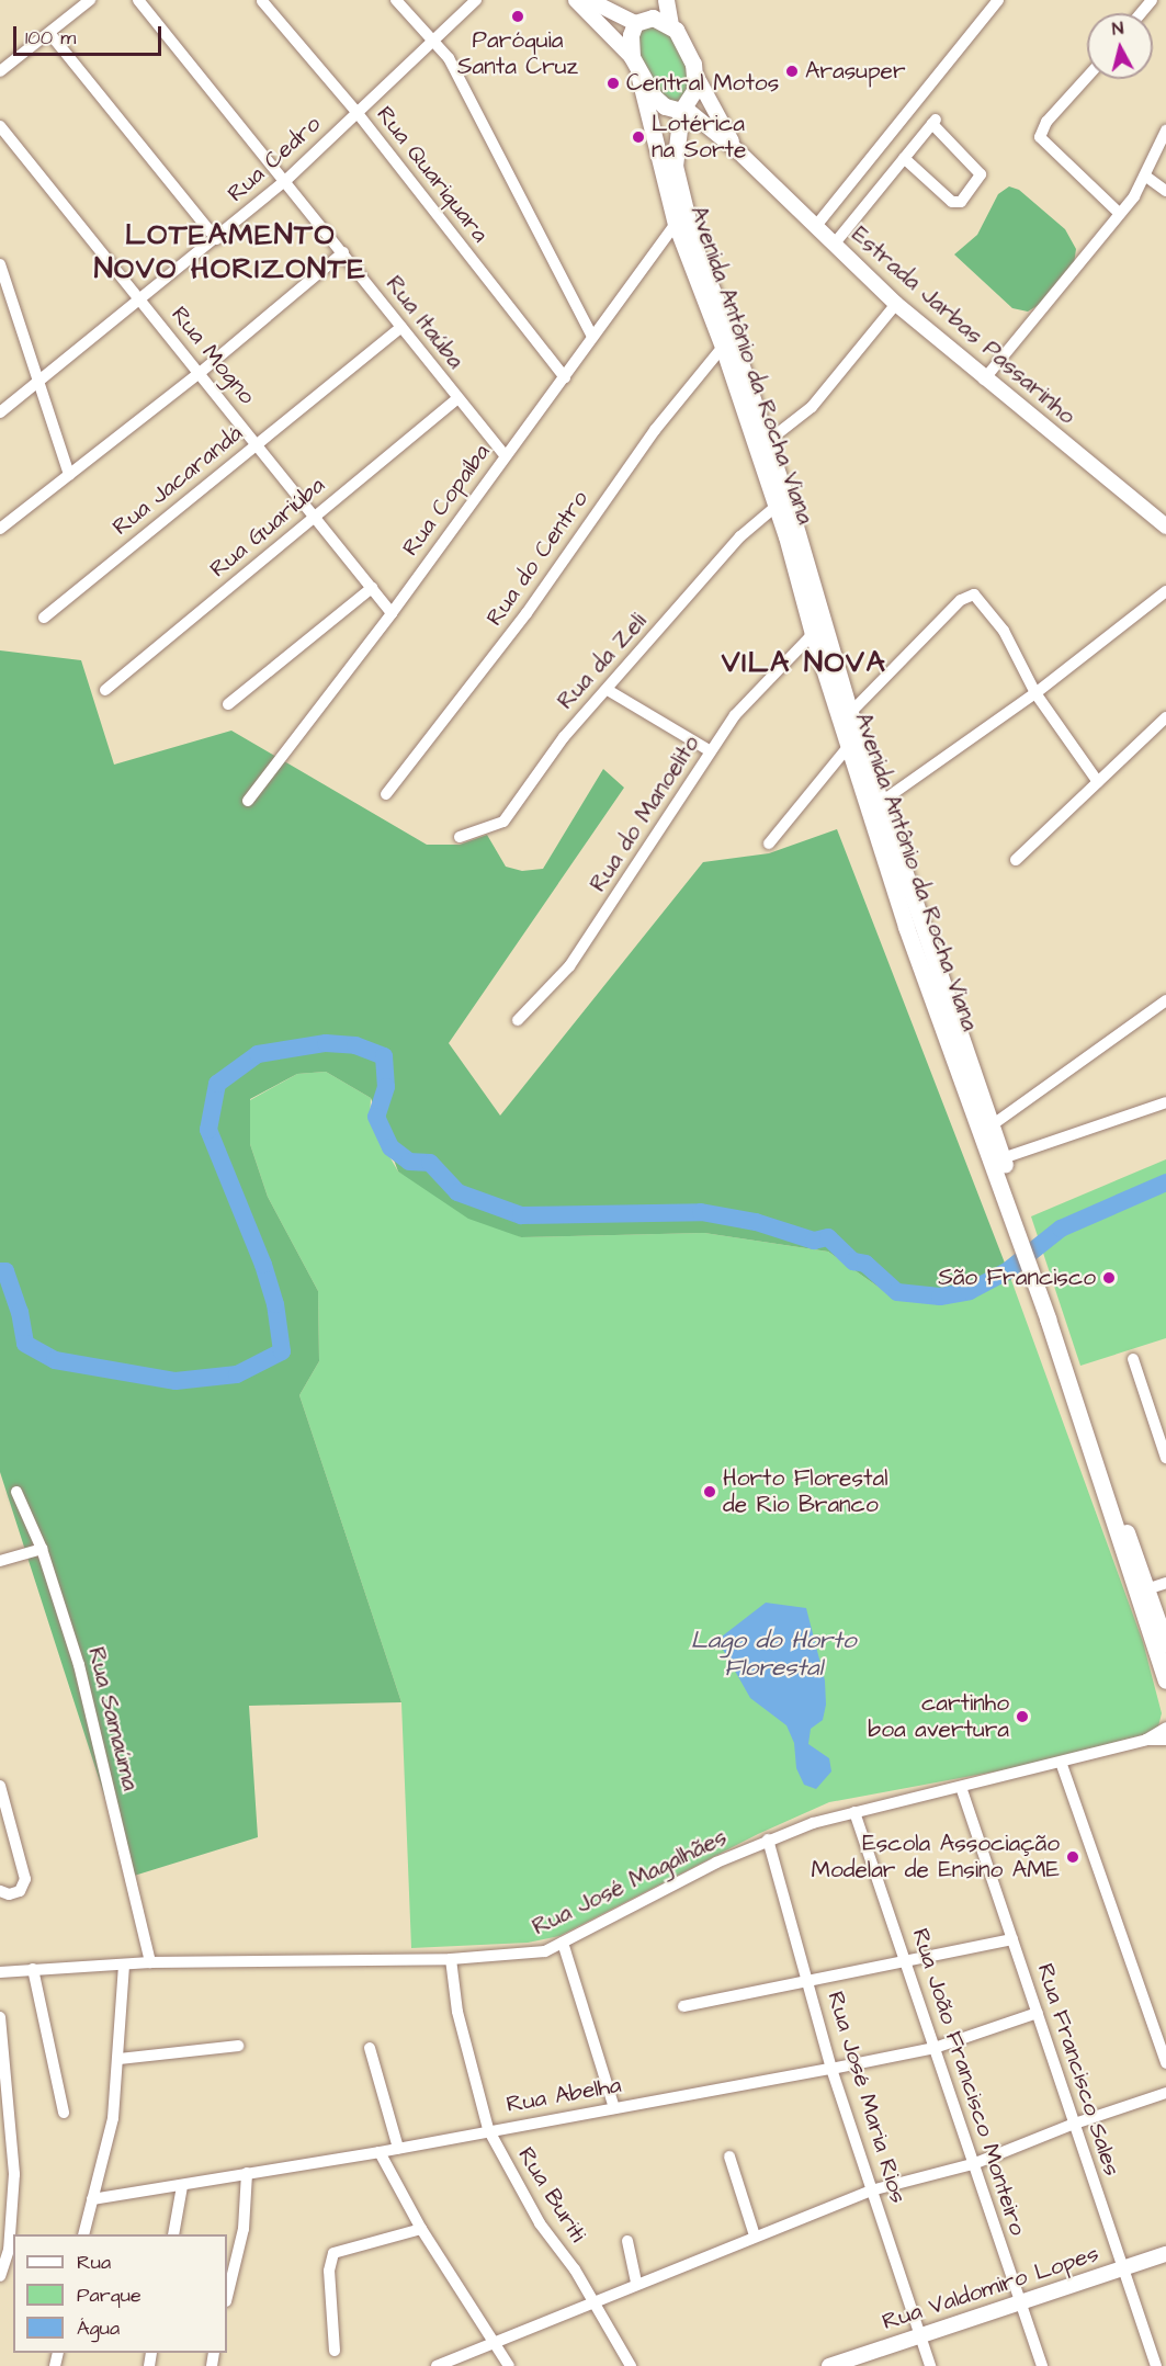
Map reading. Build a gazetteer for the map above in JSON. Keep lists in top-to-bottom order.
{
  "streets": {
    "main road": ["Avenida Antônio da Rocha Viana"],
    "street": [
      "Rua Cedro",
      "Rua Quariquara",
      "Rua Itaúba",
      "Estrada Jarbas Passarinho",
      "Rua Mogno",
      "Rua Jacarandá",
      "Rua Copaíba",
      "Rua Guariúba",
      "Rua do Centro",
      "Rua da Zeli",
      "Rua do Manoelito",
      "Rua Samaúma",
      "Rua José Magalhães",
      "Rua Francisco Sales",
      "Rua João Francisco Monteiro",
      "Rua Abelha",
      "Rua José Maria Rios",
      "Rua Buriti",
      "Rua Valdomiro Lopes"
    ]
  },
  "crossings": [
    ["Rua Cedro", "Rua Quariquara"],
    ["Rua Cedro", "Rua Itaúba"],
    ["Rua Cedro", "Rua Mogno"],
    ["Rua Quariquara", "Rua Copaíba"],
    ["Rua Itaúba", "Rua Jacarandá"],
    ["Rua Itaúba", "Rua Copaíba"],
    ["Rua Itaúba", "Rua Guariúba"],
    ["Estrada Jarbas Passarinho", "Avenida Antônio da Rocha Viana"],
    ["Rua Mogno", "Rua Jacarandá"],
    ["Rua Mogno", "Rua Copaíba"],
    ["Rua Mogno", "Rua Guariúba"],
    ["Avenida Antônio da Rocha Viana", "Rua Copaíba"],
    ["Avenida Antônio da Rocha Viana", "Rua do Centro"],
    ["Avenida Antônio da Rocha Viana", "Rua da Zeli"],
    ["Avenida Antônio da Rocha Viana", "Rua do Manoelito"],
    ["Rua Samaúma", "Rua José Magalhães"],
    ["Rua José Magalhães", "Rua Francisco Sales"],
    ["Rua José Magalhães", "Rua João Francisco Monteiro"],
    ["Rua José Magalhães", "Rua José Maria Rios"],
    ["Rua José Magalhães", "Rua Buriti"],
    ["Rua Francisco Sales", "Rua Abelha"],
    ["Rua Francisco Sales", "Rua Valdomiro Lopes"],
    ["Rua João Francisco Monteiro", "Rua Abelha"],
    ["Rua João Francisco Monteiro", "Rua Valdomiro Lopes"],
    ["Rua Abelha", "Rua José Maria Rios"],
    ["Rua Abelha", "Rua Buriti"],
    ["Rua José Maria Rios", "Rua Valdomiro Lopes"]
  ],
  "districts": ["LOTEAMENTO NOVO HORIZONTE", "VILA NOVA"],
  "water": ["Lago do Horto Florestal"],
  "places": [
    "Paróquia Santa Cruz",
    "Arasuper",
    "Central Motos",
    "Lotérica na Sorte",
    "São Francisco",
    "Horto Florestal de Rio Branco",
    "cartinho boa avertura",
    "Escola Associação Modelar de Ensino AME"
  ],
  "legend": ["Rua", "Parque", "Água"],
  "scale_bar": "100 m",
  "north": "top"
}
